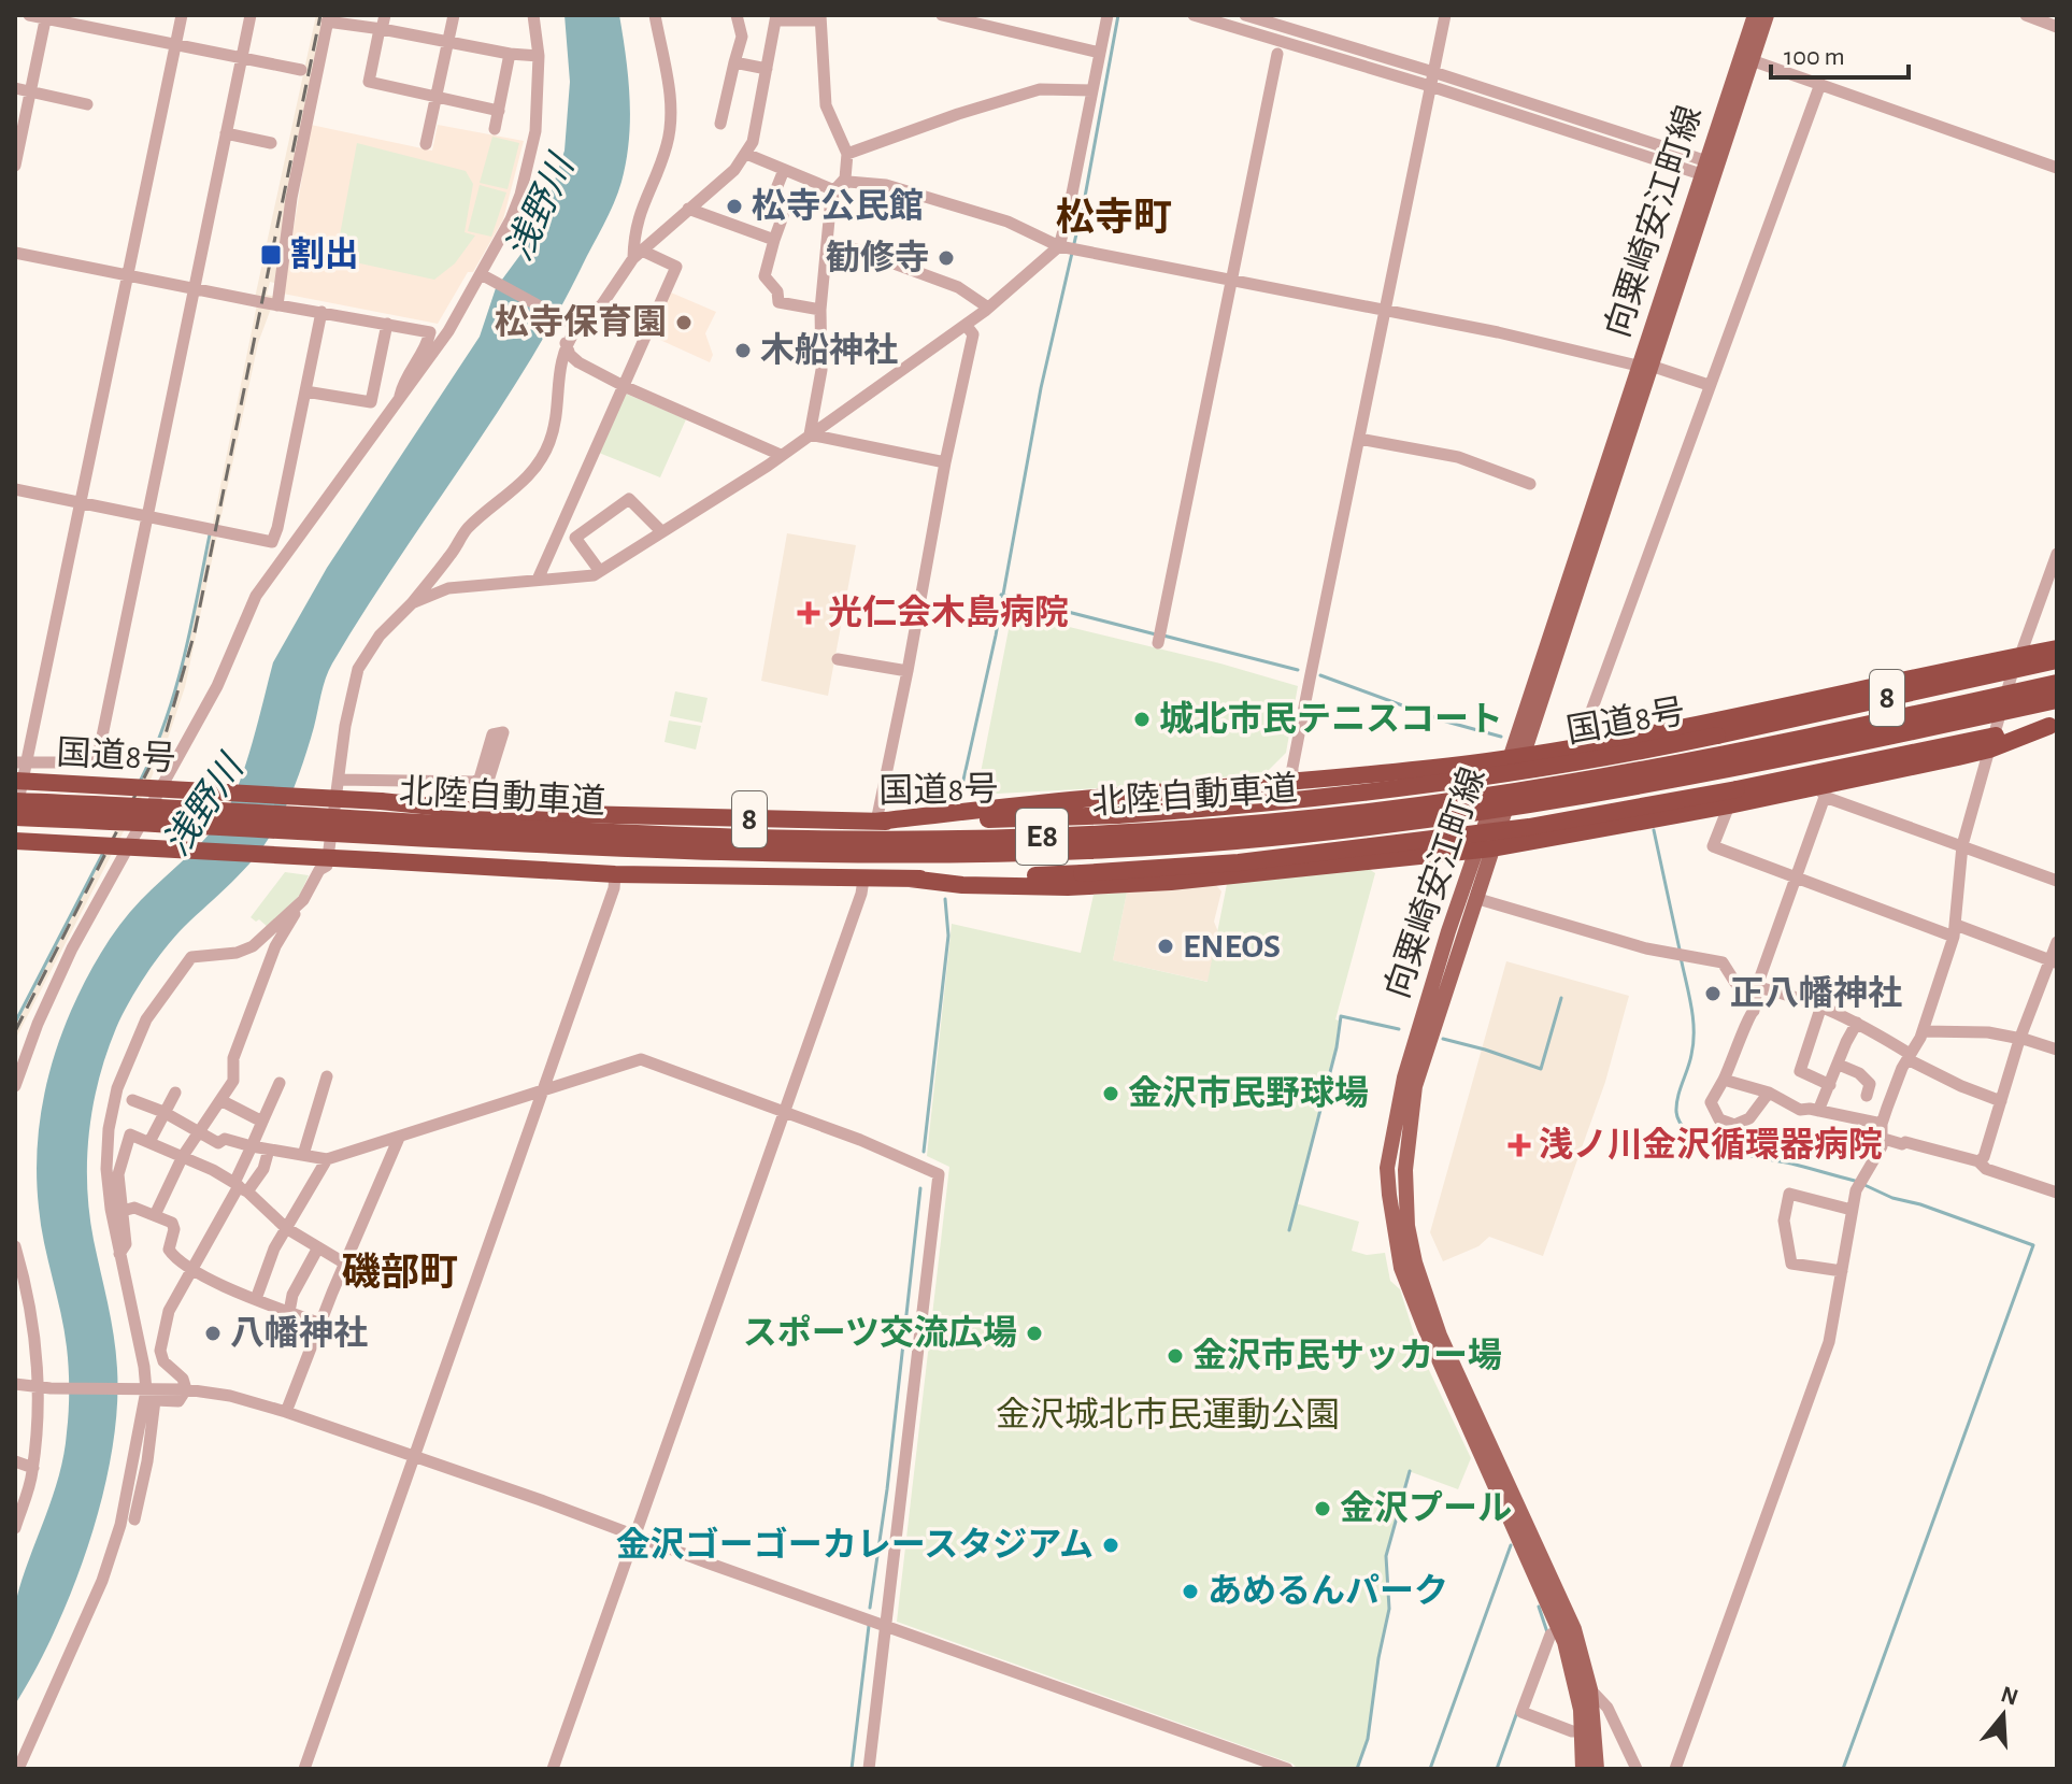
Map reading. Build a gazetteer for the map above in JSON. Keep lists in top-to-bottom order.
{
  "streets": {
    "highway": [
      "8",
      "国道8号",
      "北陸自動車道",
      "E8"
    ],
    "main road": ["向粟崎安江町線"]
  },
  "districts": ["松寺町", "磯部町"],
  "water": ["浅野川"],
  "parks": ["金沢城北市民運動公園"],
  "places": {
    "other": [
      "松寺公民館",
      "勧修寺",
      "松寺保育園",
      "木船神社",
      "城北市民テニスコート",
      "ENEOS",
      "正八幡神社",
      "金沢市民野球場",
      "八幡神社",
      "スポーツ交流広場",
      "金沢市民サッカー場",
      "金沢プール",
      "金沢ゴーゴーカレースタジアム",
      "あめるんパーク"
    ],
    "transit": ["割出"],
    "health": ["光仁会木島病院", "浅ノ川金沢循環器病院"]
  },
  "scale_bar": "100 m",
  "north": "top"
}
